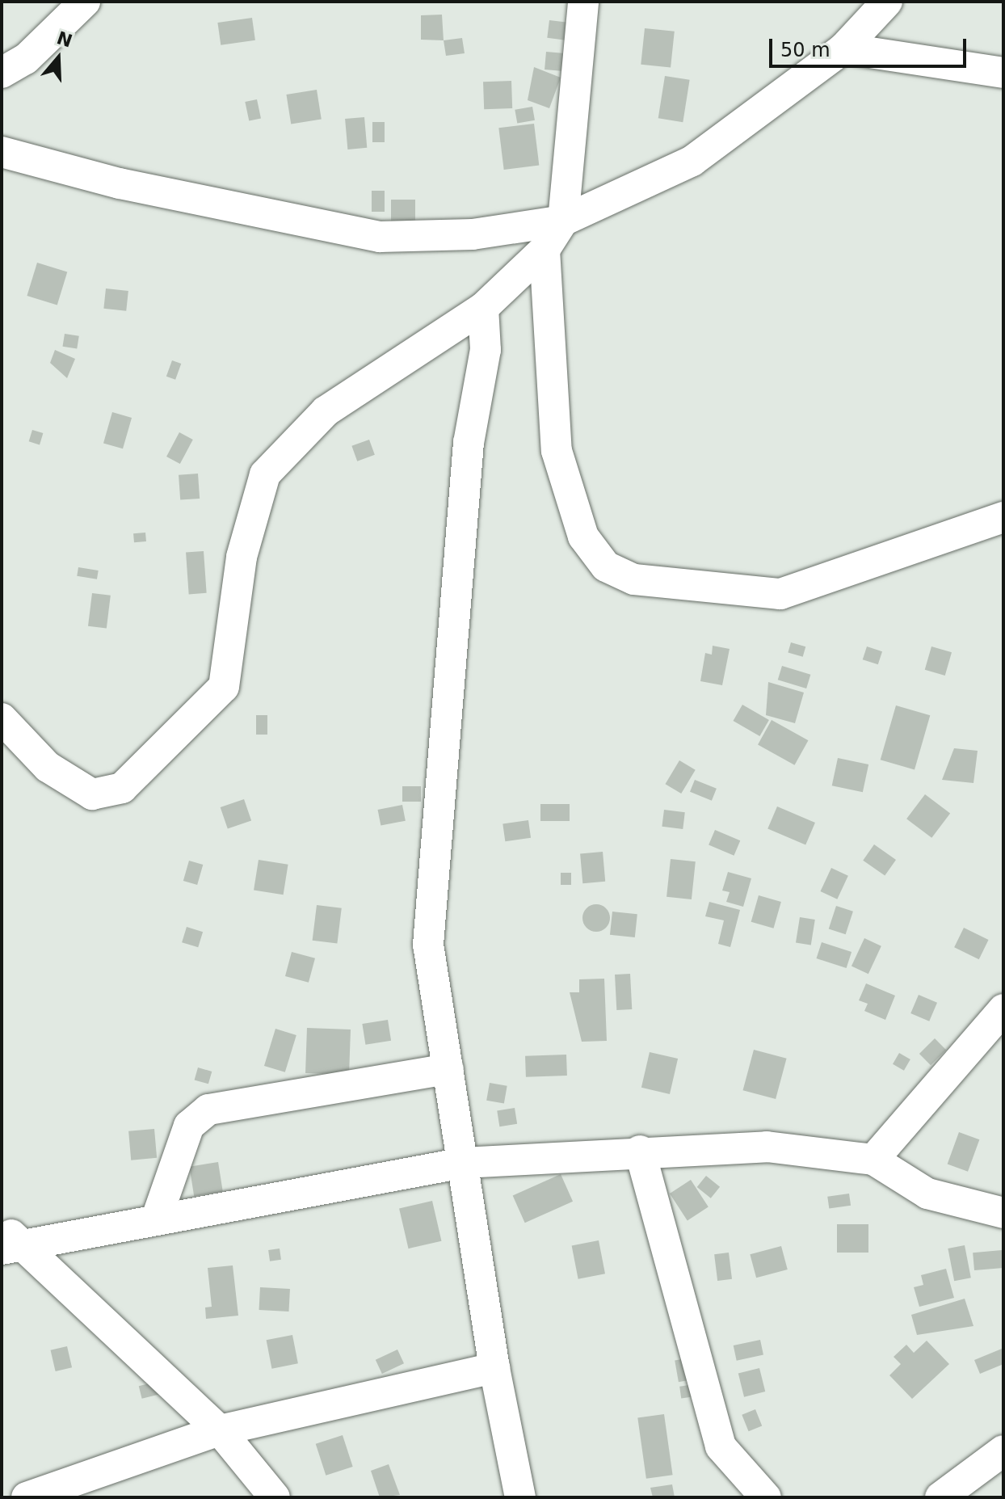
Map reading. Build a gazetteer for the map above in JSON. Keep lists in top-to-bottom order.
{
  "scale_bar": "50 m",
  "north": "top"
}
